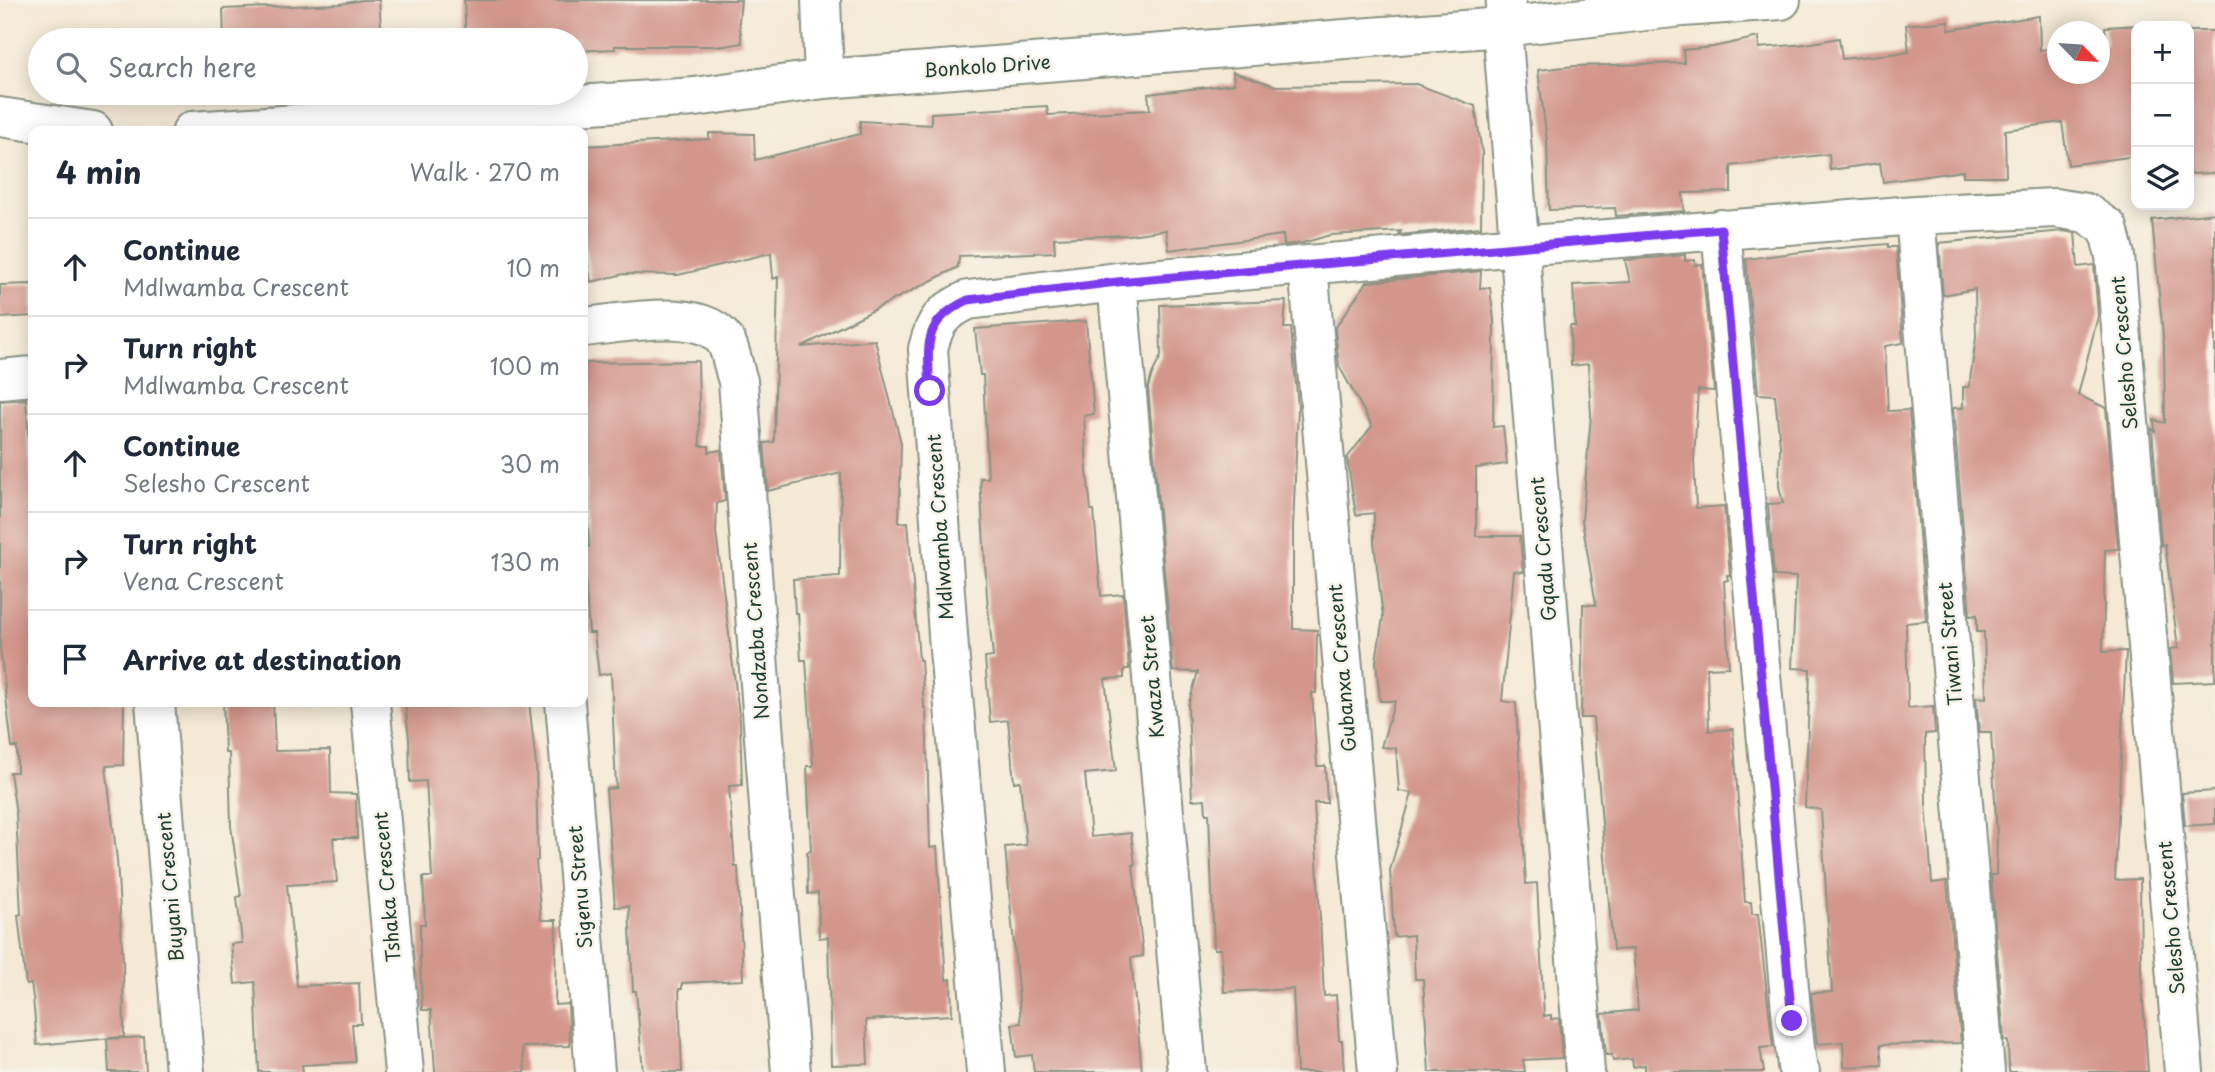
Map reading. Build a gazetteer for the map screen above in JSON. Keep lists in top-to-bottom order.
{
  "streets": {
    "street": [
      "Bonkolo Drive",
      "Selesho Crescent",
      "Mdlwamba Crescent",
      "Gqadu Crescent",
      "Nondzaba Crescent",
      "Tiwani Street",
      "Gubanxa Crescent",
      "Kwaza Street",
      "Buyani Crescent",
      "Tshaka Crescent",
      "Sigenu Street"
    ]
  },
  "crossings": [
    ["Bonkolo Drive", "Gqadu Crescent"],
    ["Selesho Crescent", "Mdlwamba Crescent"],
    ["Selesho Crescent", "Gqadu Crescent"],
    ["Selesho Crescent", "Tiwani Street"],
    ["Mdlwamba Crescent", "Gqadu Crescent"],
    ["Mdlwamba Crescent", "Gubanxa Crescent"],
    ["Mdlwamba Crescent", "Kwaza Street"]
  ],
  "north": "bottom right",
  "page": {
    "map_buttons": ["+", "−"],
    "search": "Search here",
    "heading": ["4 min", "Walk · 270 m"],
    "list": [
      ["Continue", "Mdlwamba Crescent", "10 m"],
      ["Turn right", "Mdlwamba Crescent", "100 m"],
      ["Continue", "Selesho Crescent", "30 m"],
      ["Turn right", "Vena Crescent", "130 m"],
      "Arrive at destination"
    ]
  }
}
